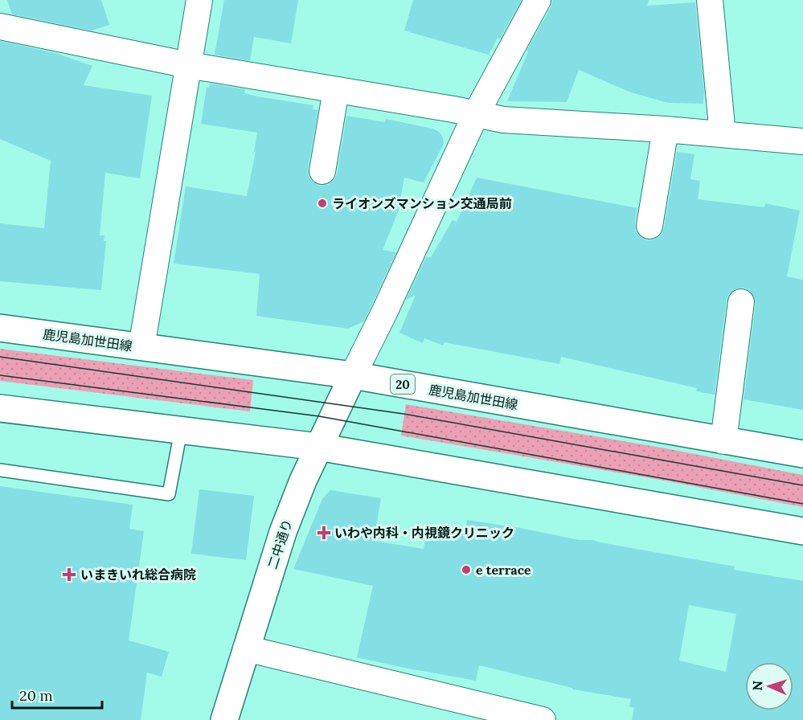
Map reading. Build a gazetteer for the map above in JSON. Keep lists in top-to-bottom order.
{
  "streets": {
    "main road": ["鹿児島加世田線", "20", "二中通り"]
  },
  "crossings": [
    ["鹿児島加世田線", "二中通り"]
  ],
  "places": {
    "other": ["ライオンズマンション交通局前", "e terrace"],
    "health": ["いわや内科・内視鏡クリニック", "いまきいれ総合病院"]
  },
  "scale_bar": "20 m",
  "north": "left"
}
